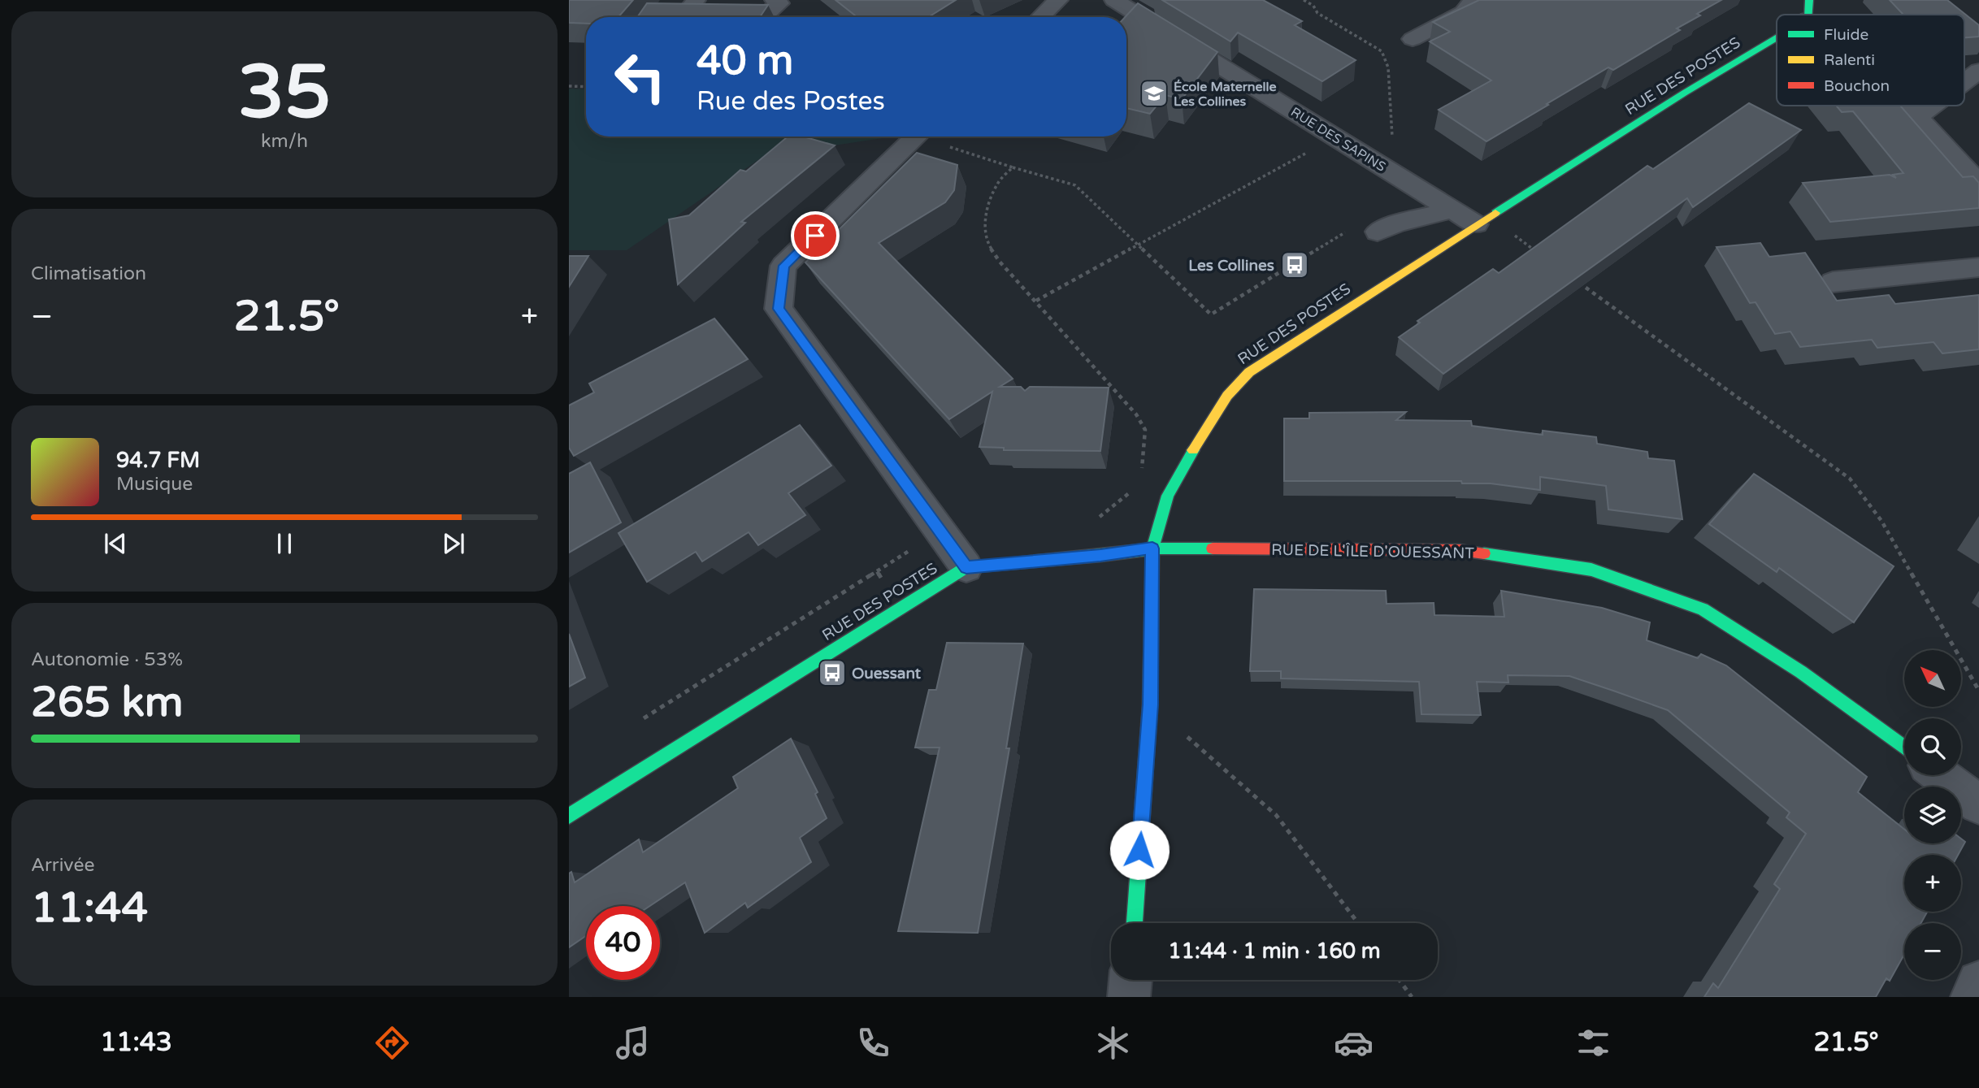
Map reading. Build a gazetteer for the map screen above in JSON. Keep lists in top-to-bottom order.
{
  "streets": {
    "street": ["RUE DES POSTES", "RUE DES SAPINS", "RUE DE L'ÎLE D'OUESSANT"]
  },
  "crossings": [
    ["RUE DES POSTES", "RUE DES SAPINS"],
    ["RUE DES POSTES", "RUE DE L'ÎLE D'OUESSANT"]
  ],
  "places": {
    "school or university": ["École Maternelle Les Collines"],
    "bus stop": ["Les Collines", "Ouessant"]
  },
  "legend": ["Fluide", "Ralenti", "Bouchon"],
  "north": "top left",
  "page": {
    "tile": [
      ["35", "km/h"],
      "Climatisation",
      ["Autonomie · 53%", "265 km"],
      ["Arrivée", "11:44"]
    ],
    "turn": ["40 m", "Rue des Postes"],
    "heat": ["−", "21.5°", "+"],
    "song": ["94.7 FM", "Musique"],
    "map_buttons": ["+", "−"],
    "limit": "40",
    "trip": "11:44 · 1 min · 160 m",
    "tabs": ["11:43", "21.5°"]
  }
}
